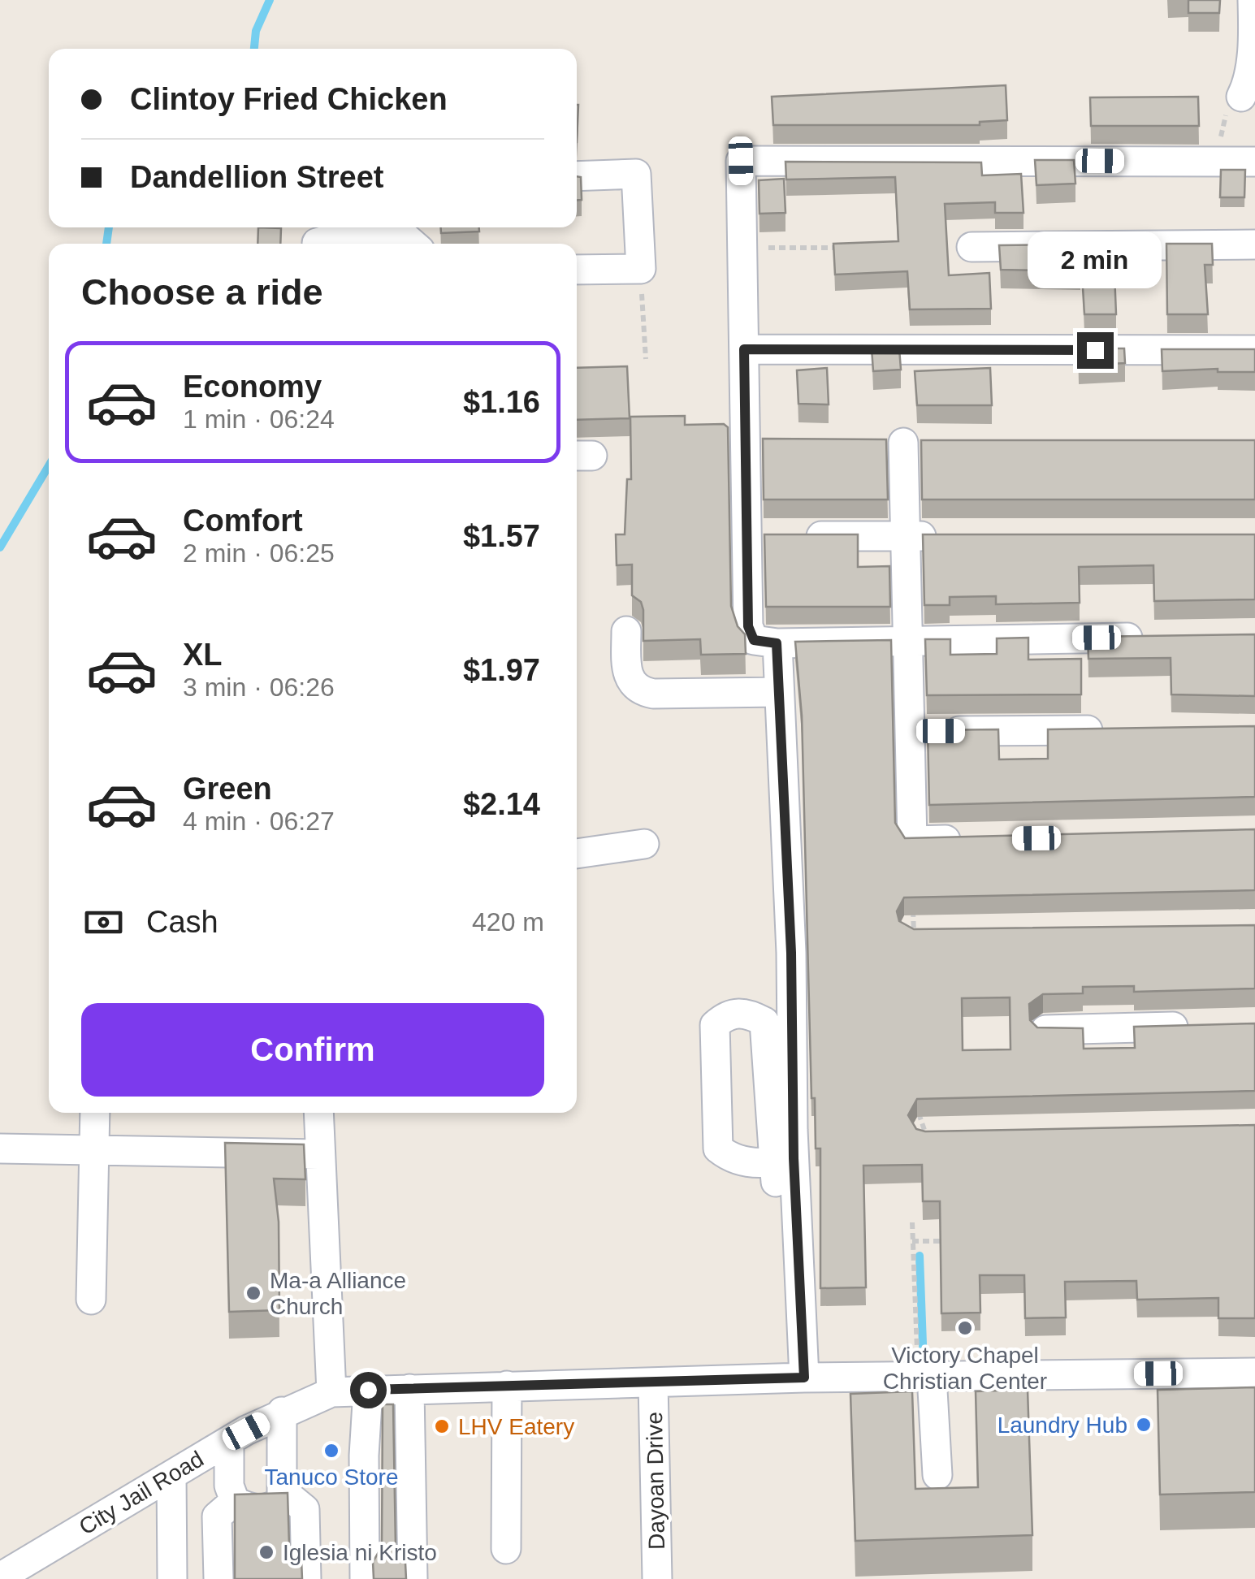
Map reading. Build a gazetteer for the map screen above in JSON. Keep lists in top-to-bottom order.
{
  "streets": {
    "street": ["Dayoan Drive", "City Jail Road"]
  },
  "crossings": [
    ["Dayoan Drive", "City Jail Road"]
  ],
  "places": [
    "Ma-a Alliance Church",
    "Victory Chapel Christian Center",
    "Laundry Hub",
    "LHV Eatery",
    "Tanuco Store",
    "Iglesia ni Kristo"
  ],
  "page": {
    "banner": ["Clintoy Fried Chicken", "Dandellion Street"],
    "bubble": "2 min",
    "heading": "Choose a ride",
    "list": [
      {
        "name": "Economy",
        "note": "1 min · 06:24",
        "value": "$1.16"
      },
      {
        "name": "Comfort",
        "note": "2 min · 06:25",
        "value": "$1.57"
      },
      {
        "name": "XL",
        "note": "3 min · 06:26",
        "value": "$1.97"
      },
      {
        "name": "Green",
        "note": "4 min · 06:27",
        "value": "$2.14"
      }
    ],
    "pay": ["Cash", "420 m"],
    "buttons": "Confirm"
  }
}
